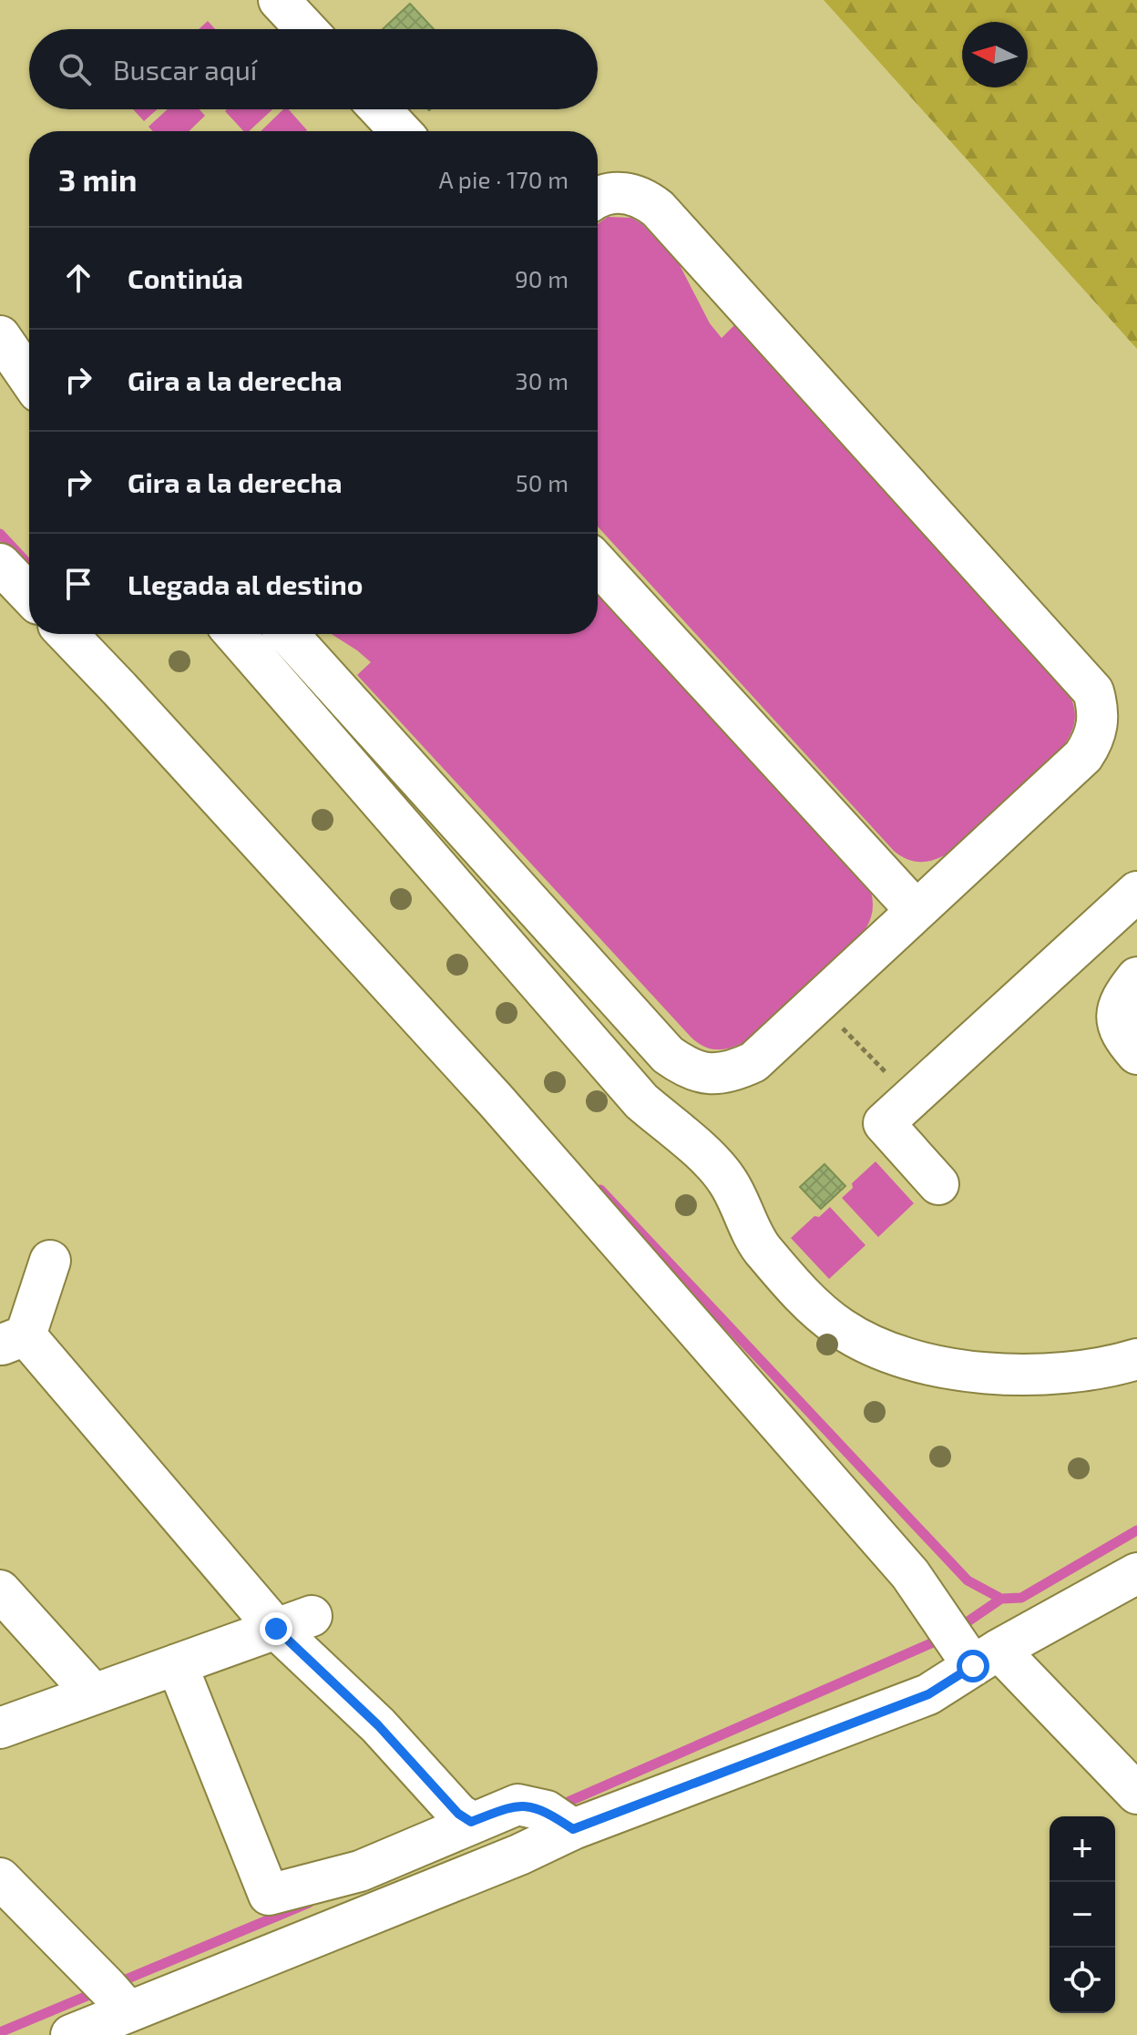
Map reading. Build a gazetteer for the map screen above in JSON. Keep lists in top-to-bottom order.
{
  "north": "left",
  "page": {
    "search": "Buscar aquí",
    "heading": ["3 min", "A pie · 170 m"],
    "list": [
      ["Continúa", "90 m"],
      ["Gira a la derecha", "30 m"],
      ["Gira a la derecha", "50 m"],
      "Llegada al destino"
    ],
    "map_buttons": ["+", "−"]
  }
}
